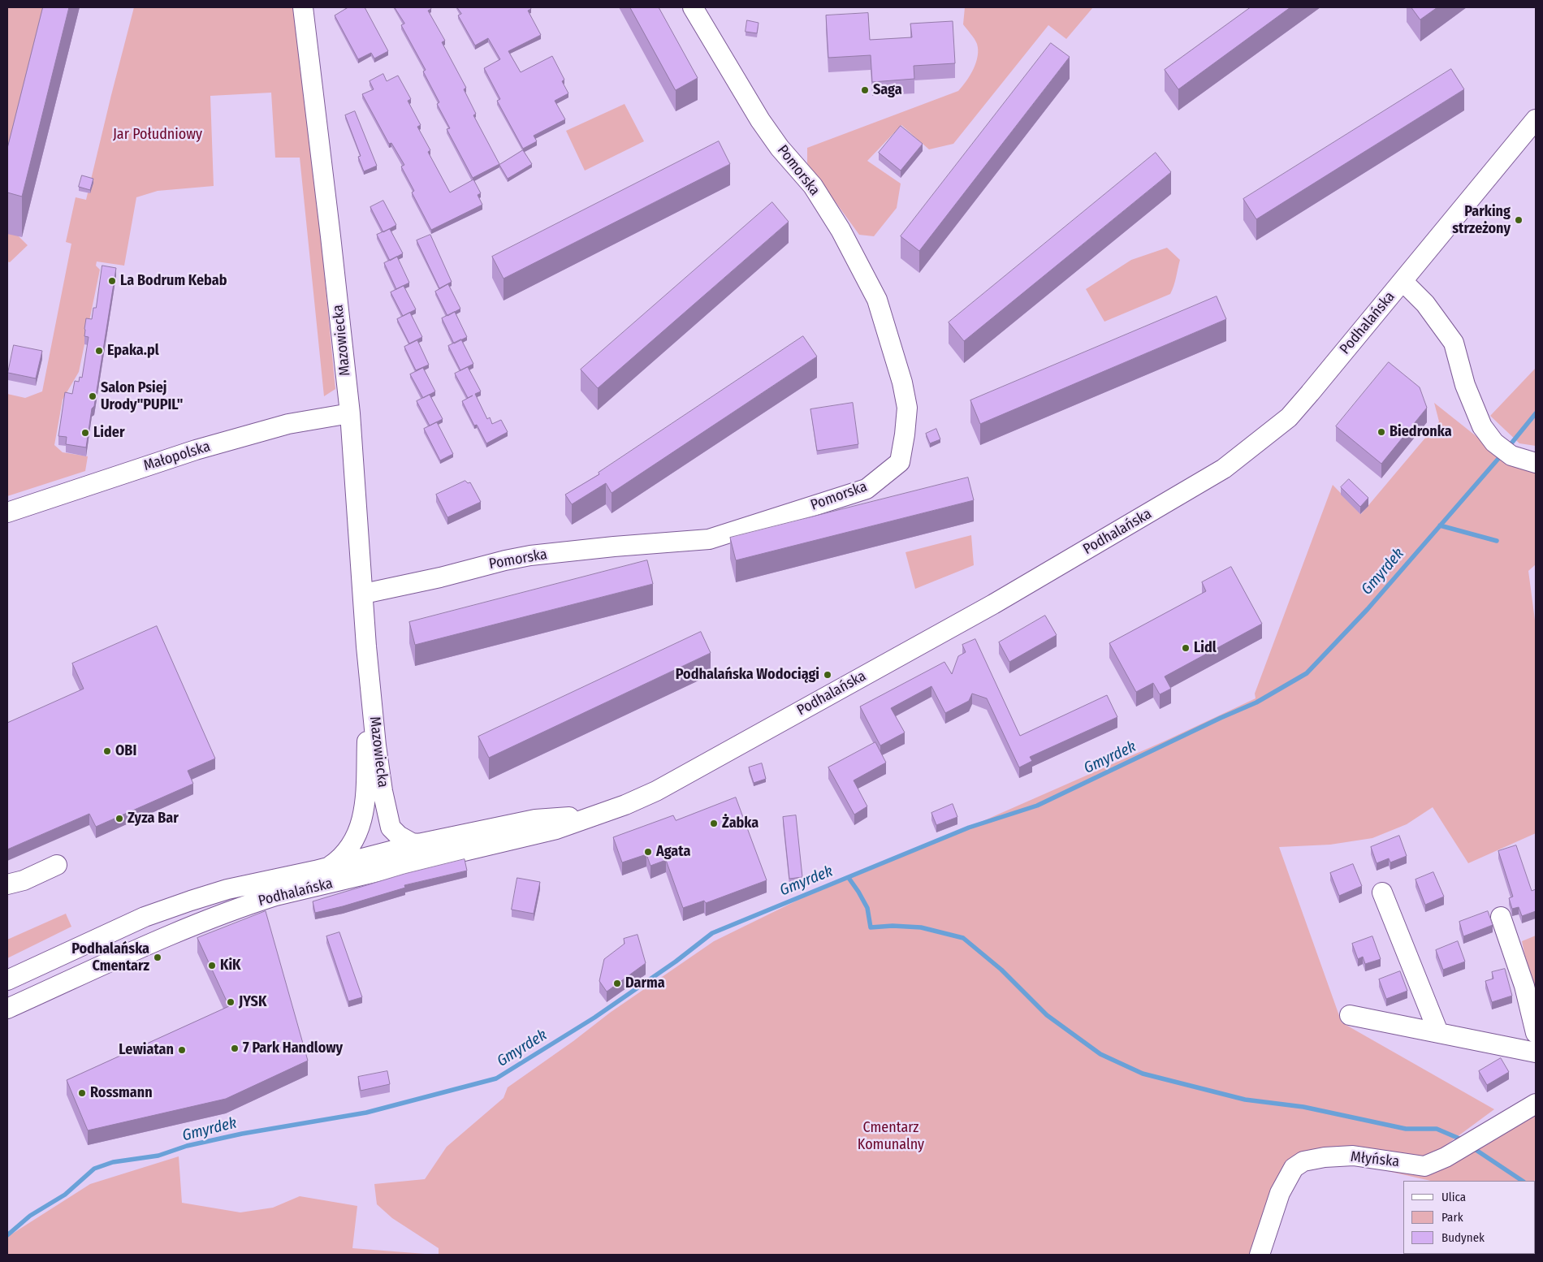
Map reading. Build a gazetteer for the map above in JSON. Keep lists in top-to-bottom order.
{
  "streets": {
    "street": [
      "Pomorska",
      "Podhalańska",
      "Mazowiecka",
      "Małopolska",
      "Młyńska"
    ]
  },
  "crossings": [
    ["Pomorska", "Mazowiecka"],
    ["Podhalańska", "Mazowiecka"],
    ["Mazowiecka", "Małopolska"]
  ],
  "water": ["Gmyrdek"],
  "parks": ["Jar Południowy", "Cmentarz Komunalny"],
  "places": [
    "Saga",
    "Parking strzeżony",
    "La Bodrum Kebab",
    "Epaka.pl",
    "Salon Psiej Urody\"PUPIL\"",
    "Biedronka",
    "Lider",
    "Lidl",
    "Podhalańska Wodociągi",
    "OBI",
    "Zyza Bar",
    "Żabka",
    "Agata",
    "Podhalańska Cmentarz",
    "KiK",
    "Darma",
    "JYSK",
    "7 Park Handlowy",
    "Lewiatan",
    "Rossmann"
  ],
  "legend": ["Ulica", "Park", "Budynek"]
}
